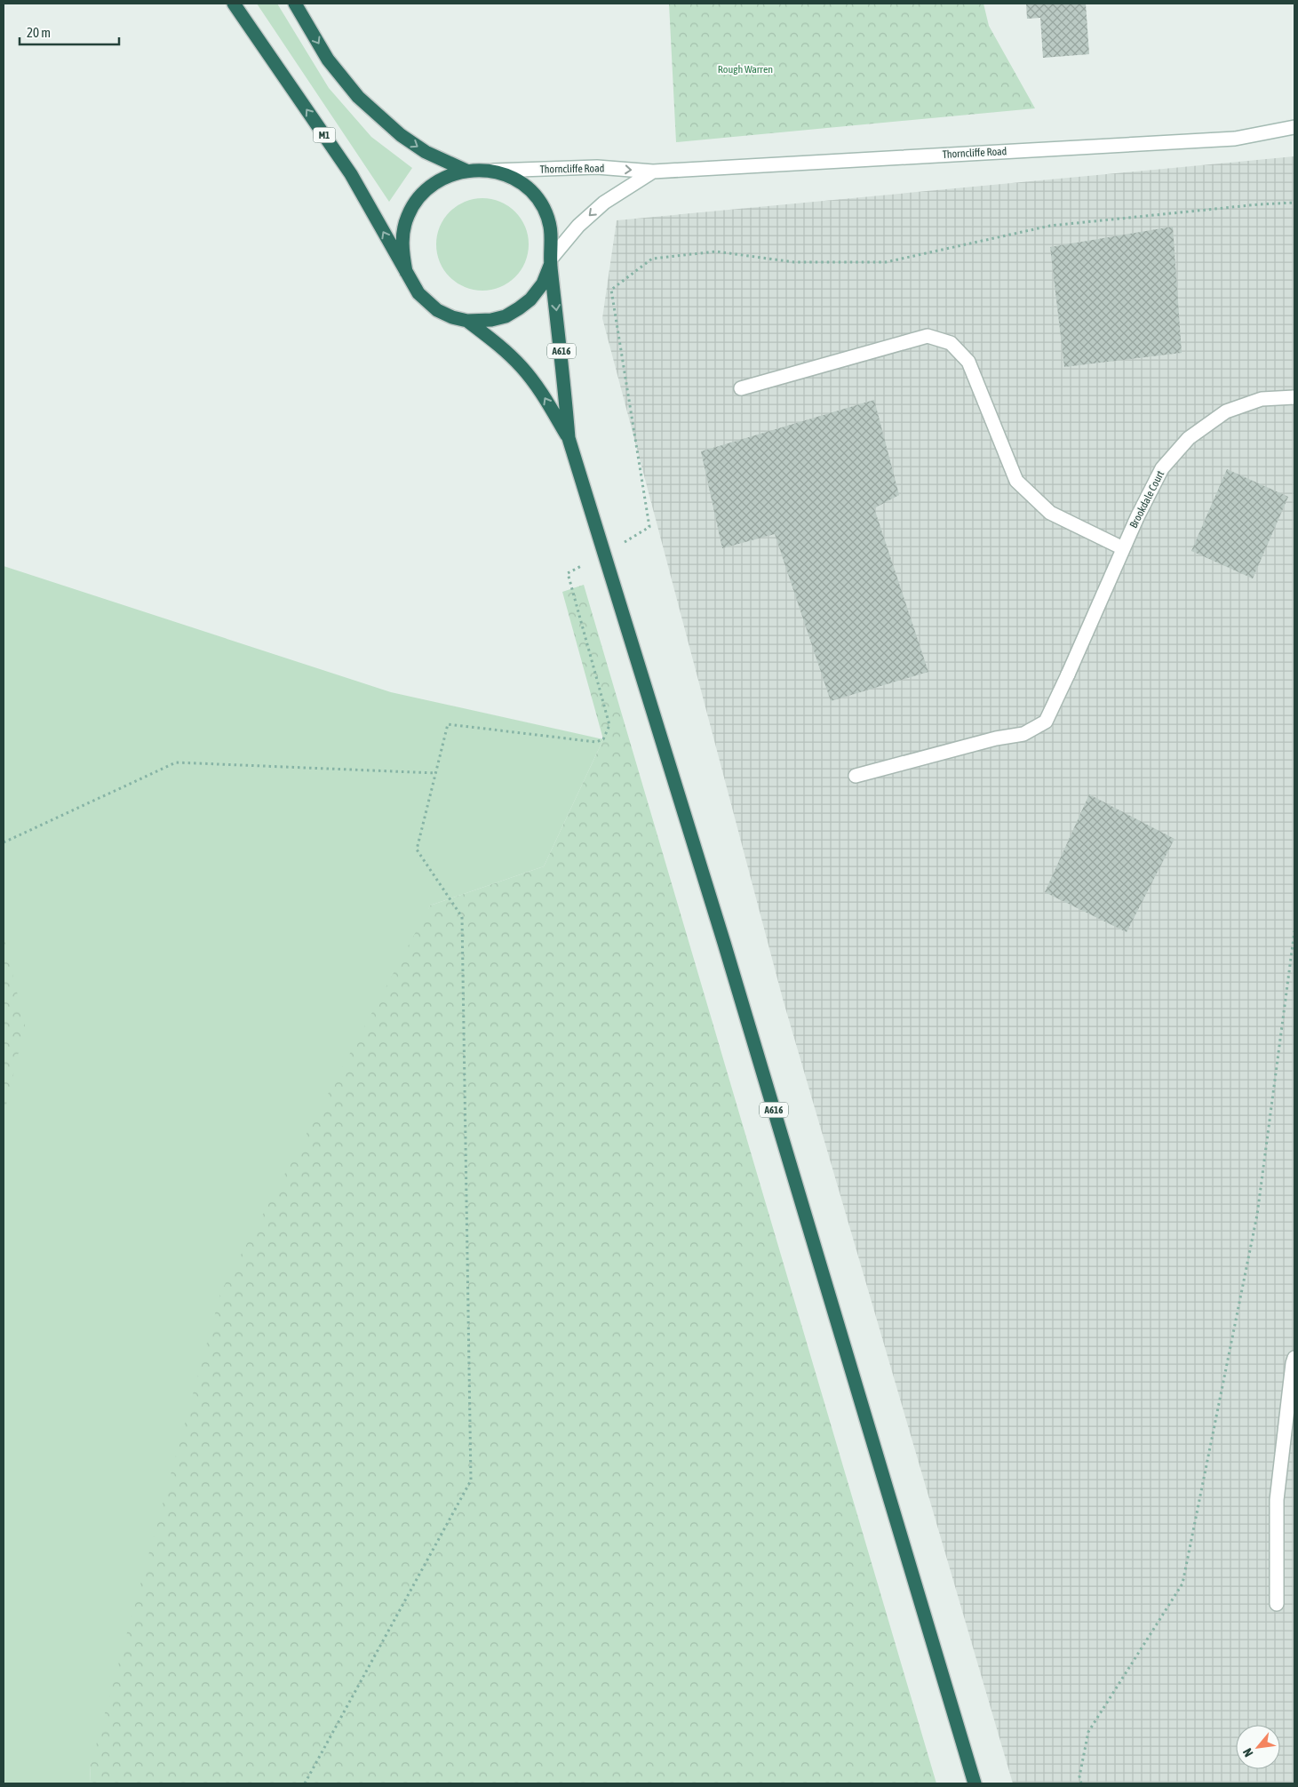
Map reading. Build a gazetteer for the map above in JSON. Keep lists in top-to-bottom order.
{
  "streets": {
    "highway": ["M1", "A616"],
    "street": ["Thorncliffe Road", "Brookdale Court"]
  },
  "crossings": [
    ["M1", "Thorncliffe Road"],
    ["M1", "A616"],
    ["Thorncliffe Road", "A616"]
  ],
  "parks": ["Rough Warren"],
  "scale_bar": "20 m",
  "north": "bottom left"
}
